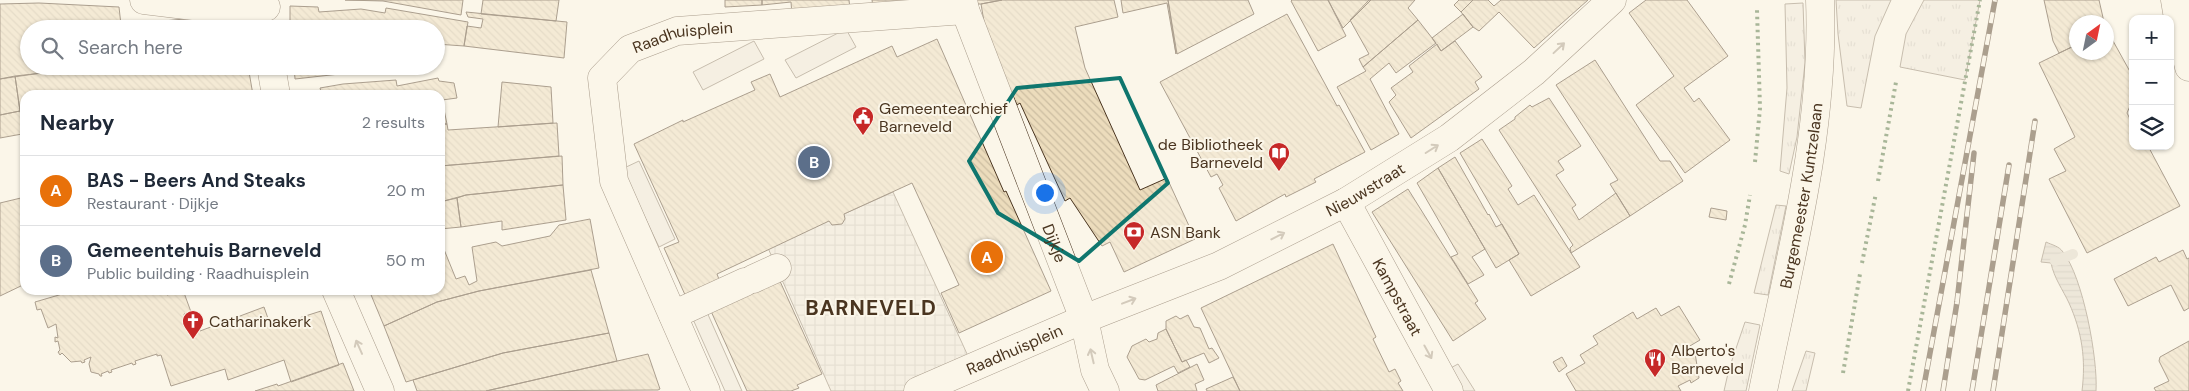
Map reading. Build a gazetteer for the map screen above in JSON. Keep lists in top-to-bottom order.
{
  "streets": {
    "street": [
      "Raadhuisplein",
      "Nieuwstraat",
      "Burgemeester Kuntzelaan",
      "Dijkje",
      "Kampstraat"
    ]
  },
  "crossings": [
    ["Raadhuisplein", "Nieuwstraat"],
    ["Raadhuisplein", "Dijkje"],
    ["Nieuwstraat", "Dijkje"],
    ["Nieuwstraat", "Kampstraat"]
  ],
  "one_way": ["Nieuwstraat", "Kampstraat"],
  "districts": ["BARNEVELD"],
  "places": {
    "public building": ["Gemeentearchief Barneveld"],
    "library": ["de Bibliotheek Barneveld"],
    "bank": ["ASN Bank"],
    "church": ["Catharinakerk"],
    "restaurant": ["Alberto's Barneveld"]
  },
  "north": "top right",
  "page": {
    "map_buttons": ["+", "−"],
    "search": "Search here",
    "heading": ["Nearby", "2 results"],
    "pins": ["B", "A"],
    "list": [
      {
        "mark": "A",
        "name": "BAS - Beers And Steaks",
        "note": "Restaurant · Dijkje",
        "value": "20 m"
      },
      {
        "mark": "B",
        "name": "Gemeentehuis Barneveld",
        "note": "Public building · Raadhuisplein",
        "value": "50 m"
      }
    ]
  }
}
